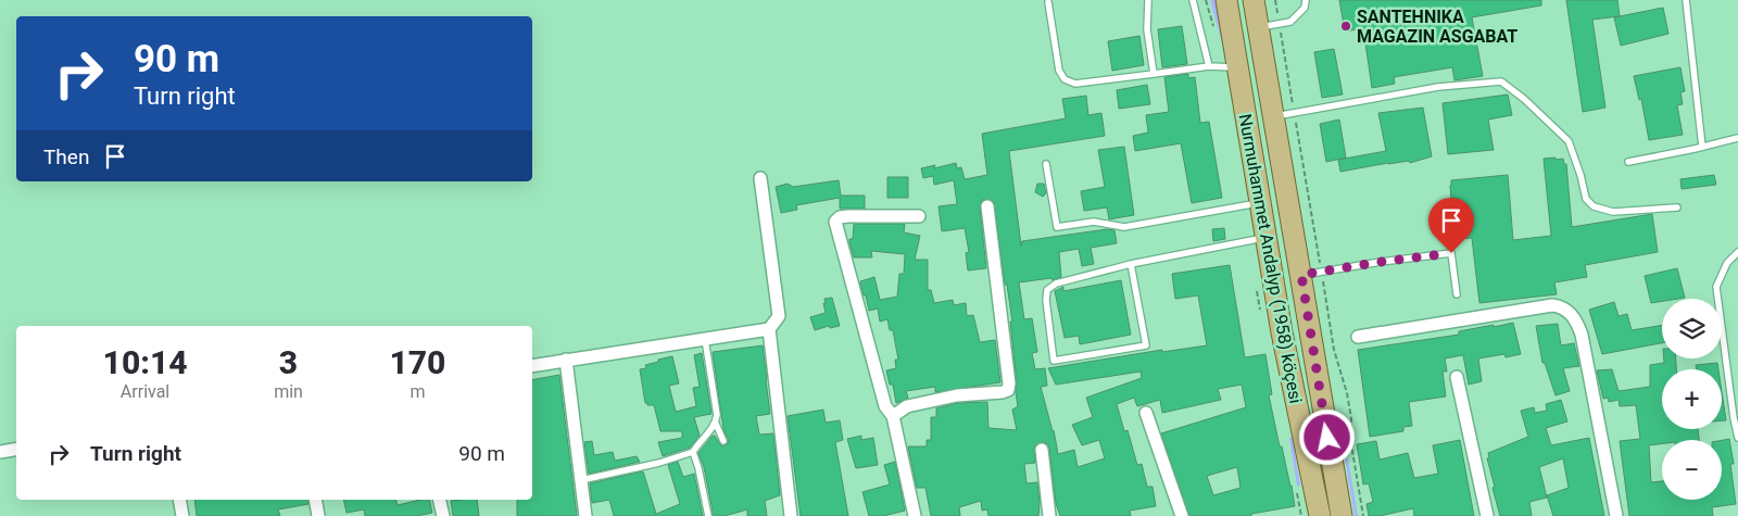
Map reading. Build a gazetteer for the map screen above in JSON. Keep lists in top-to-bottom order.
{
  "streets": {
    "main road": ["Nurmuhammet Andalyp (1958) köçesi"]
  },
  "places": ["SANTEHNIKA MAGAZIN ASGABAT"],
  "page": {
    "turn": ["90 m", "Turn right"],
    "then": "Then",
    "map_buttons": ["+", "−"],
    "eta": [
      "10:14",
      "Arrival",
      "3",
      "min",
      "170",
      "m"
    ],
    "list": [
      {
        "name": "Turn right",
        "value": "90 m"
      }
    ]
  }
}
